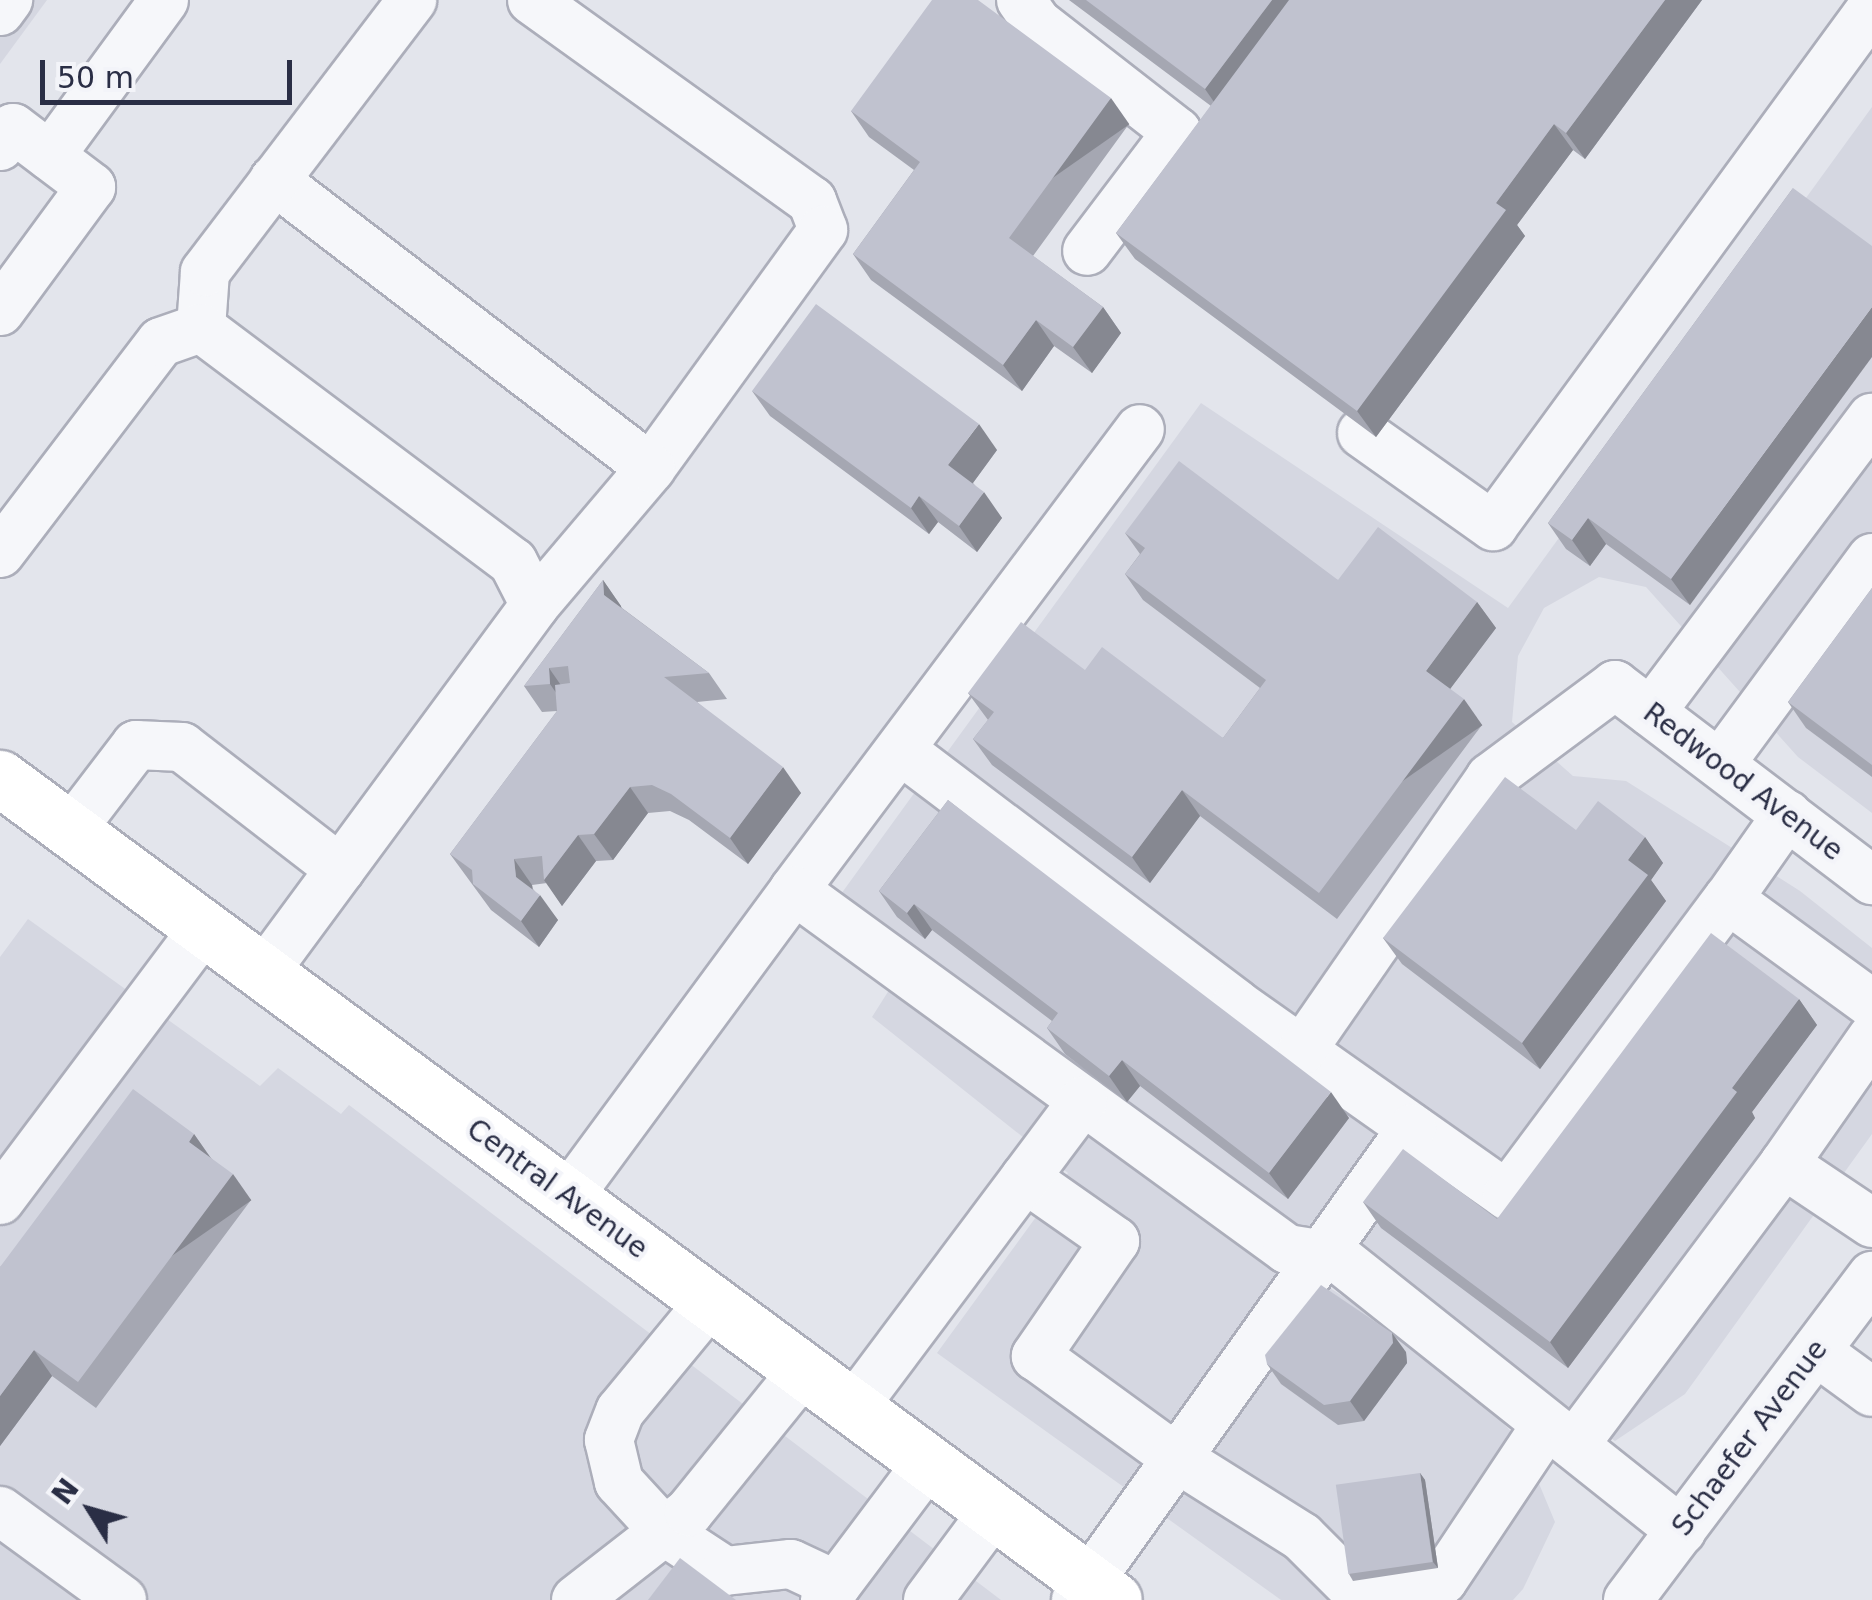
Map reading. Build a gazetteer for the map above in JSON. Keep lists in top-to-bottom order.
{
  "streets": {
    "main road": ["Central Avenue"],
    "street": ["Redwood Avenue", "Schaefer Avenue"]
  },
  "scale_bar": "50 m",
  "north": "top left"
}
